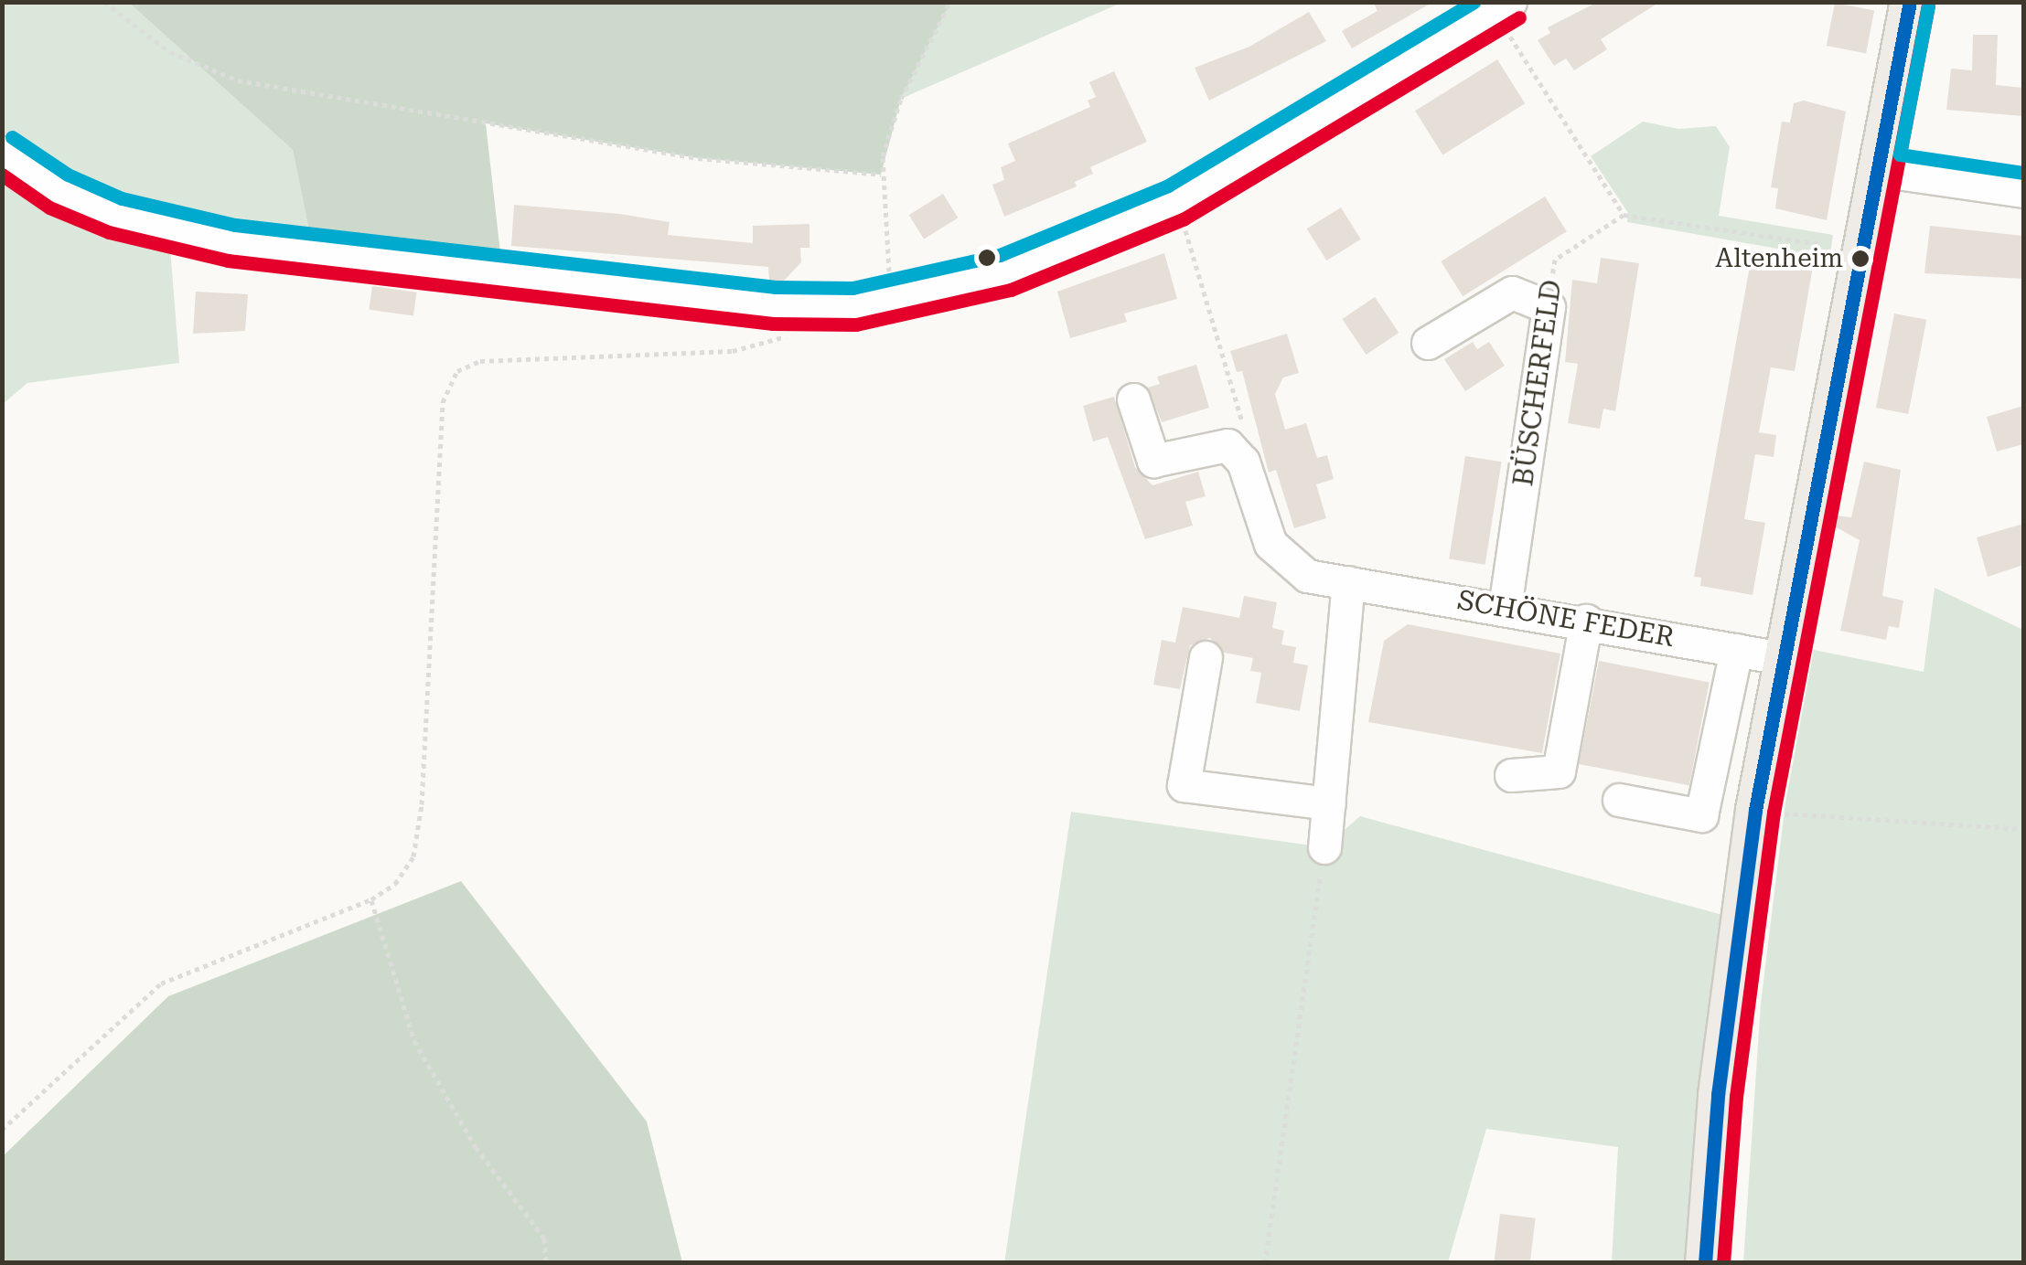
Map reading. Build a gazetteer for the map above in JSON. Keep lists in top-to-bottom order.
{
  "streets": {
    "street": ["BÜSCHERFELD", "SCHÖNE FEDER"]
  },
  "crossings": [
    ["BÜSCHERFELD", "SCHÖNE FEDER"]
  ],
  "places": ["Altenheim"]
}
